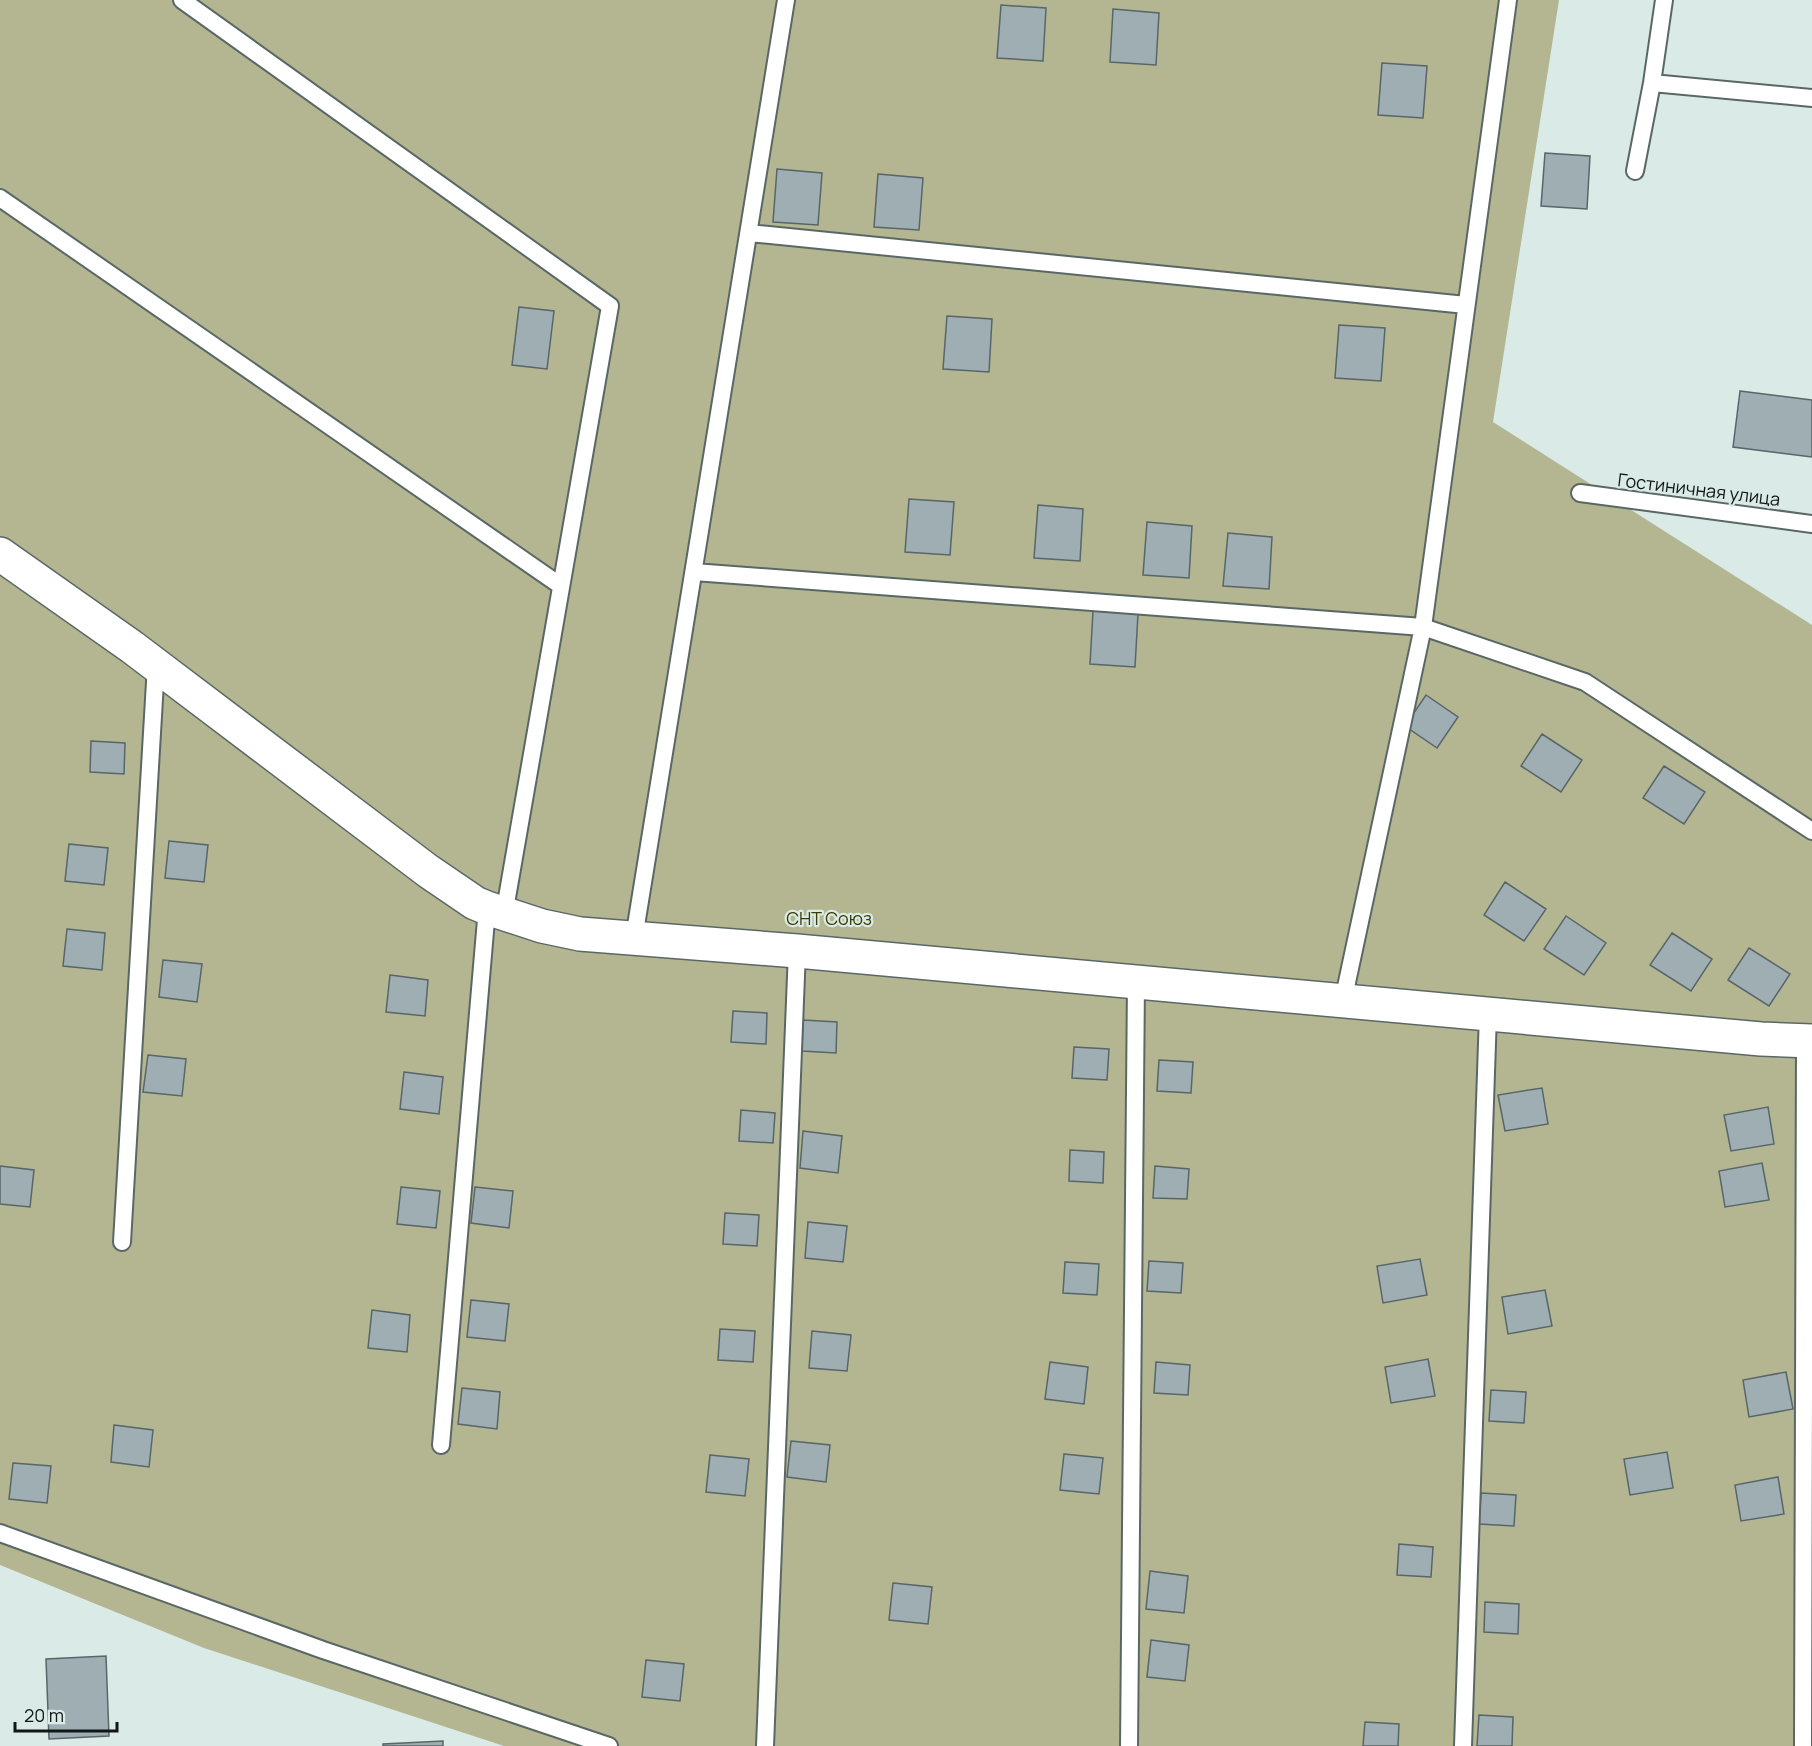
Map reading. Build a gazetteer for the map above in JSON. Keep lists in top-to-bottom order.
{
  "streets": {
    "lane": ["Гостиничная улица"]
  },
  "parks": ["СНТ Союз"],
  "scale_bar": "20 m"
}
